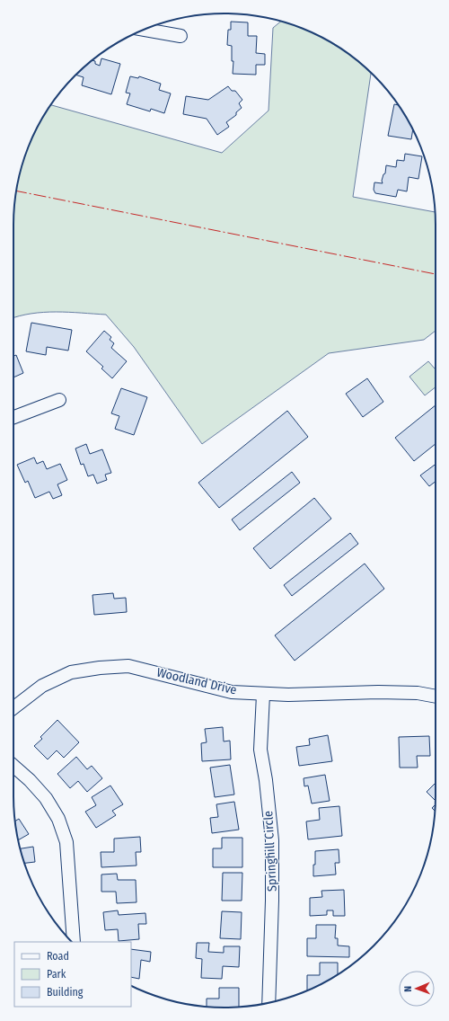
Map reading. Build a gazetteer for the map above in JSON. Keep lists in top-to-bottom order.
{
  "streets": {
    "street": ["Woodland Drive", "Springhill Circle"]
  },
  "crossings": [
    ["Woodland Drive", "Springhill Circle"]
  ],
  "legend": ["Road", "Park", "Building"],
  "north": "left"
}
